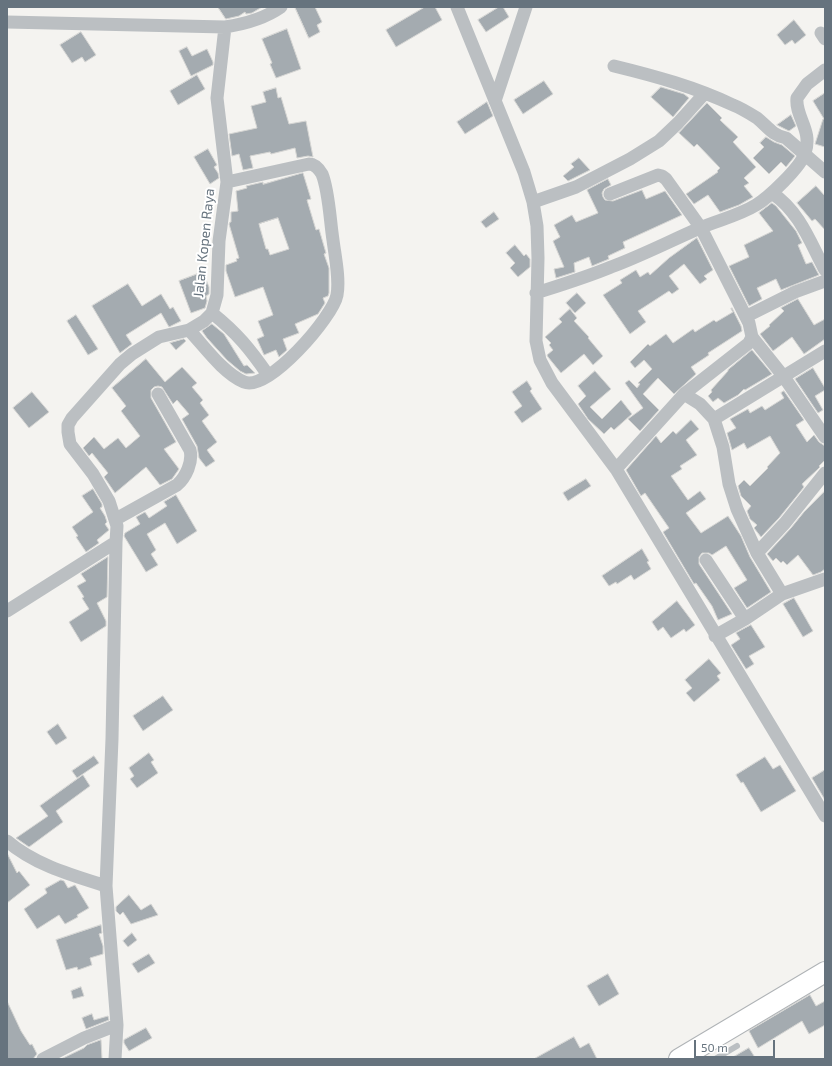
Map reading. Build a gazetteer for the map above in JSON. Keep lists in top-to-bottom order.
{
  "streets": {
    "street": ["Jalan Kopen Raya"]
  },
  "scale_bar": "50 m"
}
